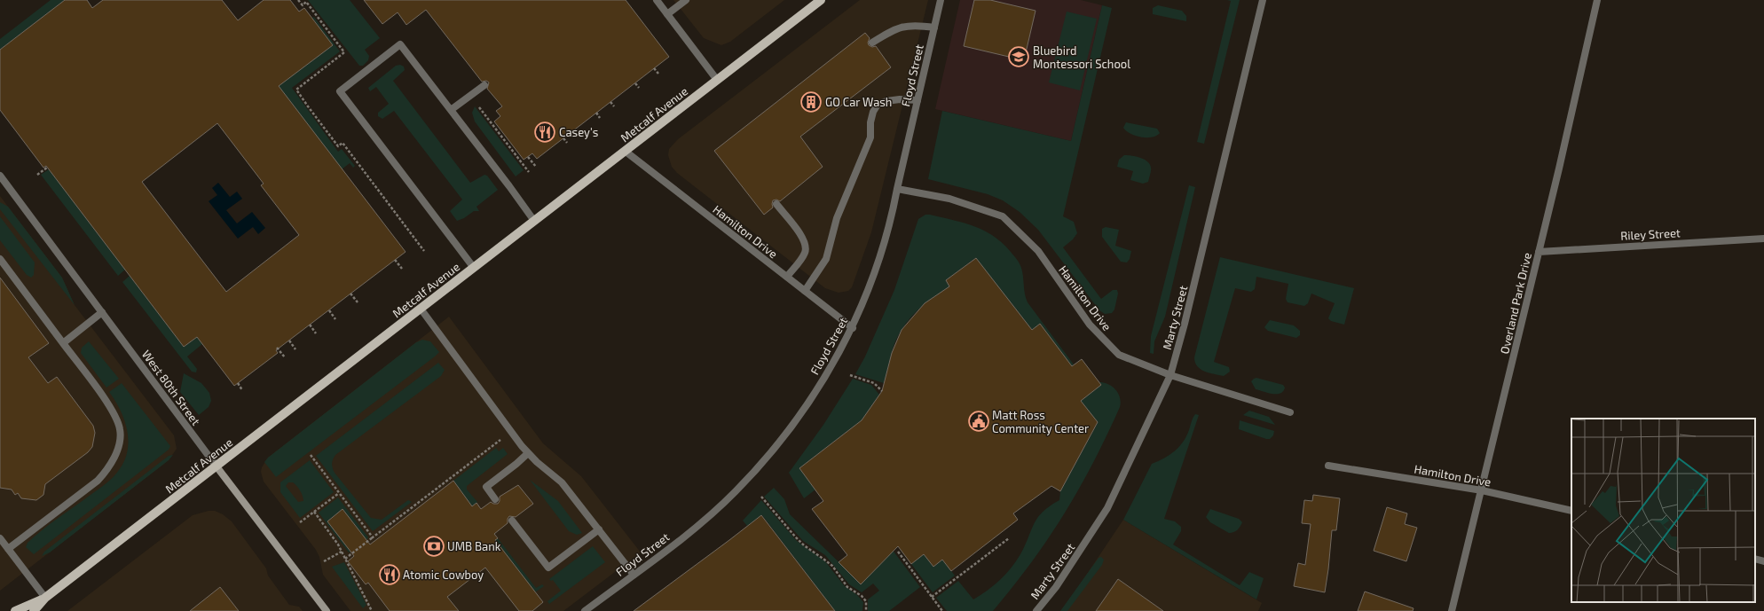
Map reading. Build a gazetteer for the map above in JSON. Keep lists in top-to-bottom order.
{
  "streets": {
    "main road": ["Metcalf Avenue"],
    "street": [
      "Floyd Street",
      "Hamilton Drive",
      "Riley Street",
      "Overland Park Drive",
      "Marty Street",
      "West 80th Street"
    ]
  },
  "crossings": [
    ["Floyd Street", "Hamilton Drive"],
    ["Metcalf Avenue", "Hamilton Drive"],
    ["Metcalf Avenue", "West 80th Street"],
    ["Hamilton Drive", "Overland Park Drive"],
    ["Hamilton Drive", "Marty Street"],
    ["Riley Street", "Overland Park Drive"]
  ],
  "places": {
    "school or university": ["Bluebird Montessori School"],
    "building": ["GO Car Wash"],
    "restaurant": ["Casey's", "Atomic Cowboy"],
    "public building": ["Matt Ross Community Center"],
    "bank": ["UMB Bank"]
  }
}
